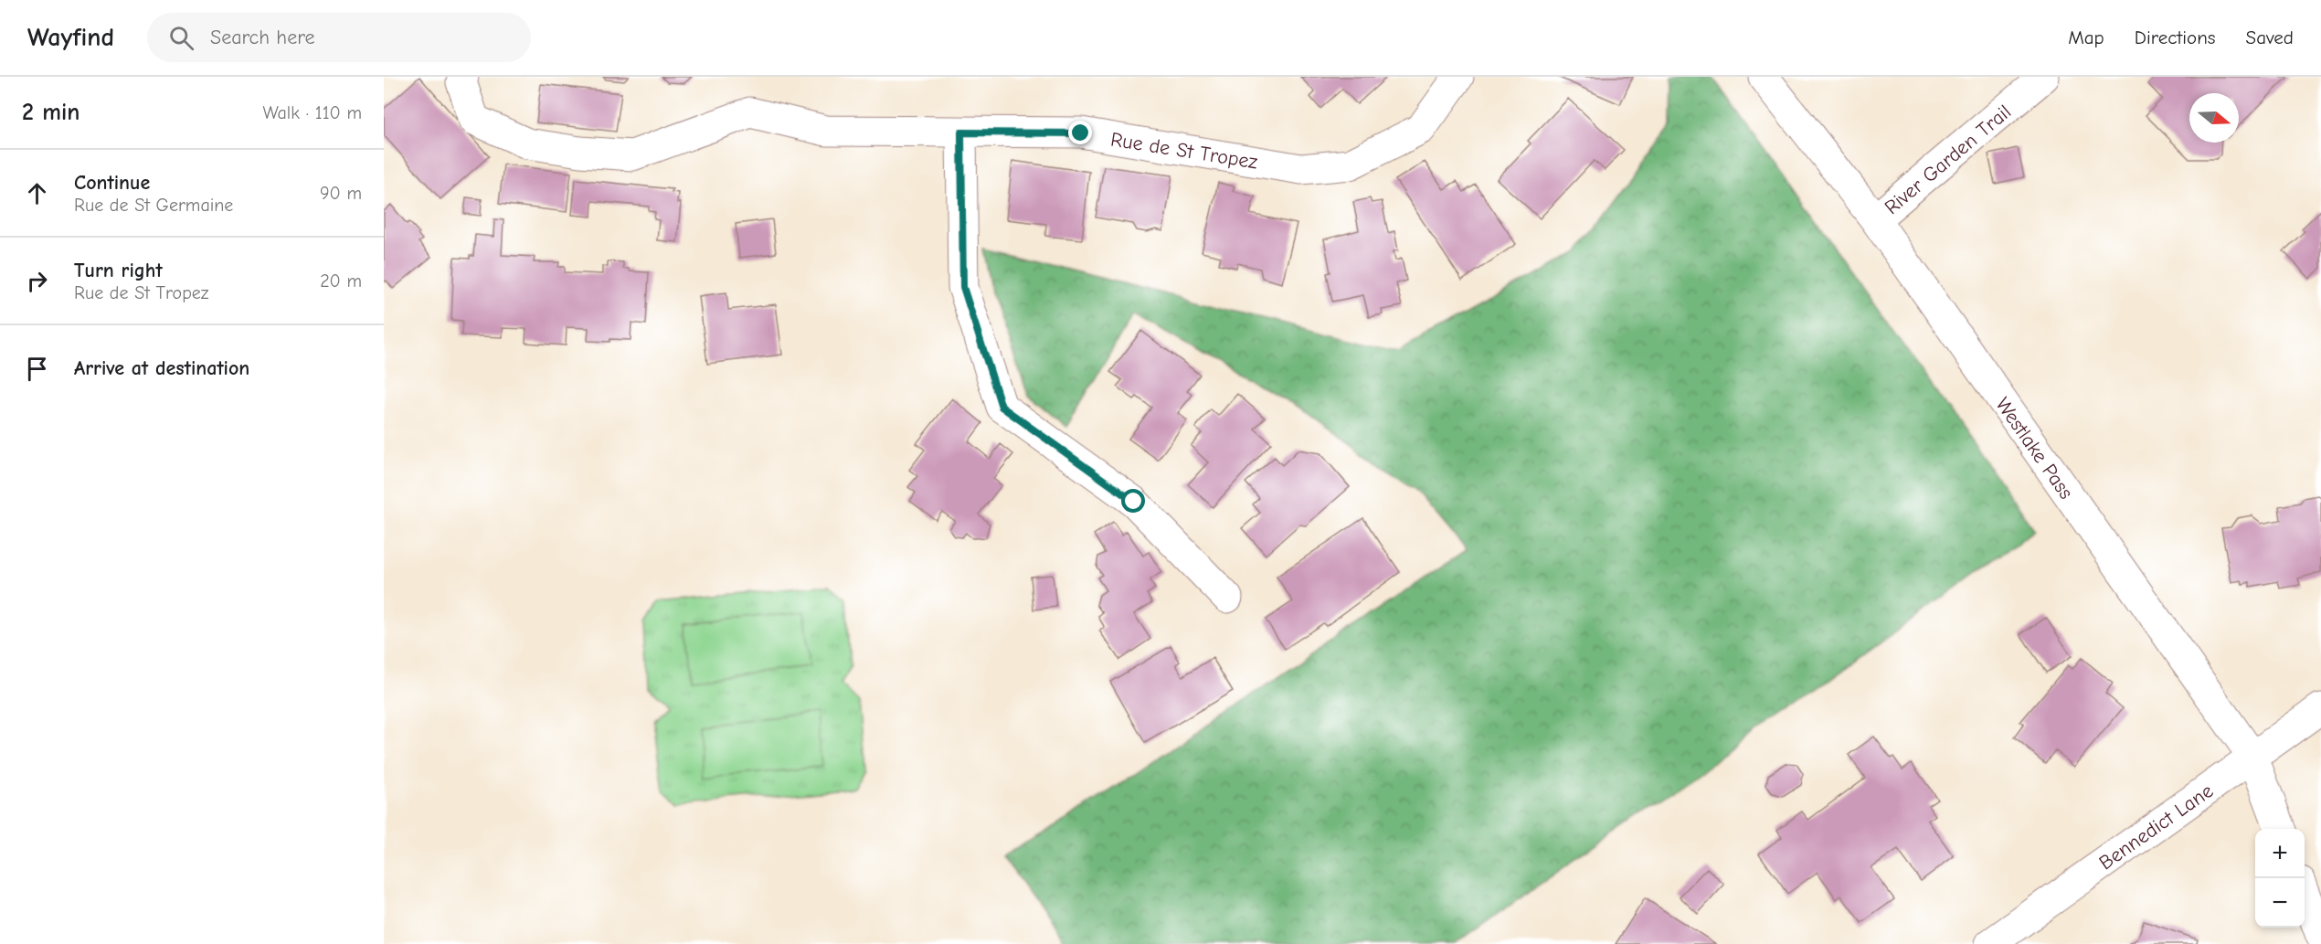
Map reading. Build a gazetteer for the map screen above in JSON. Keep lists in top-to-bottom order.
{
  "streets": {
    "street": [
      "Rue de St Tropez",
      "River Garden Trail",
      "Westlake Pass",
      "Bennedict Lane"
    ]
  },
  "crossings": [
    ["River Garden Trail", "Westlake Pass"],
    ["Westlake Pass", "Bennedict Lane"]
  ],
  "north": "right",
  "page": {
    "header": "Wayfind",
    "search": "Search here",
    "nav": ["Map", "Directions", "Saved"],
    "heading": ["2 min", "Walk · 110 m"],
    "list": [
      ["Continue", "Rue de St Germaine", "90 m"],
      ["Turn right", "Rue de St Tropez", "20 m"],
      "Arrive at destination"
    ],
    "map_buttons": ["+", "−"]
  }
}
